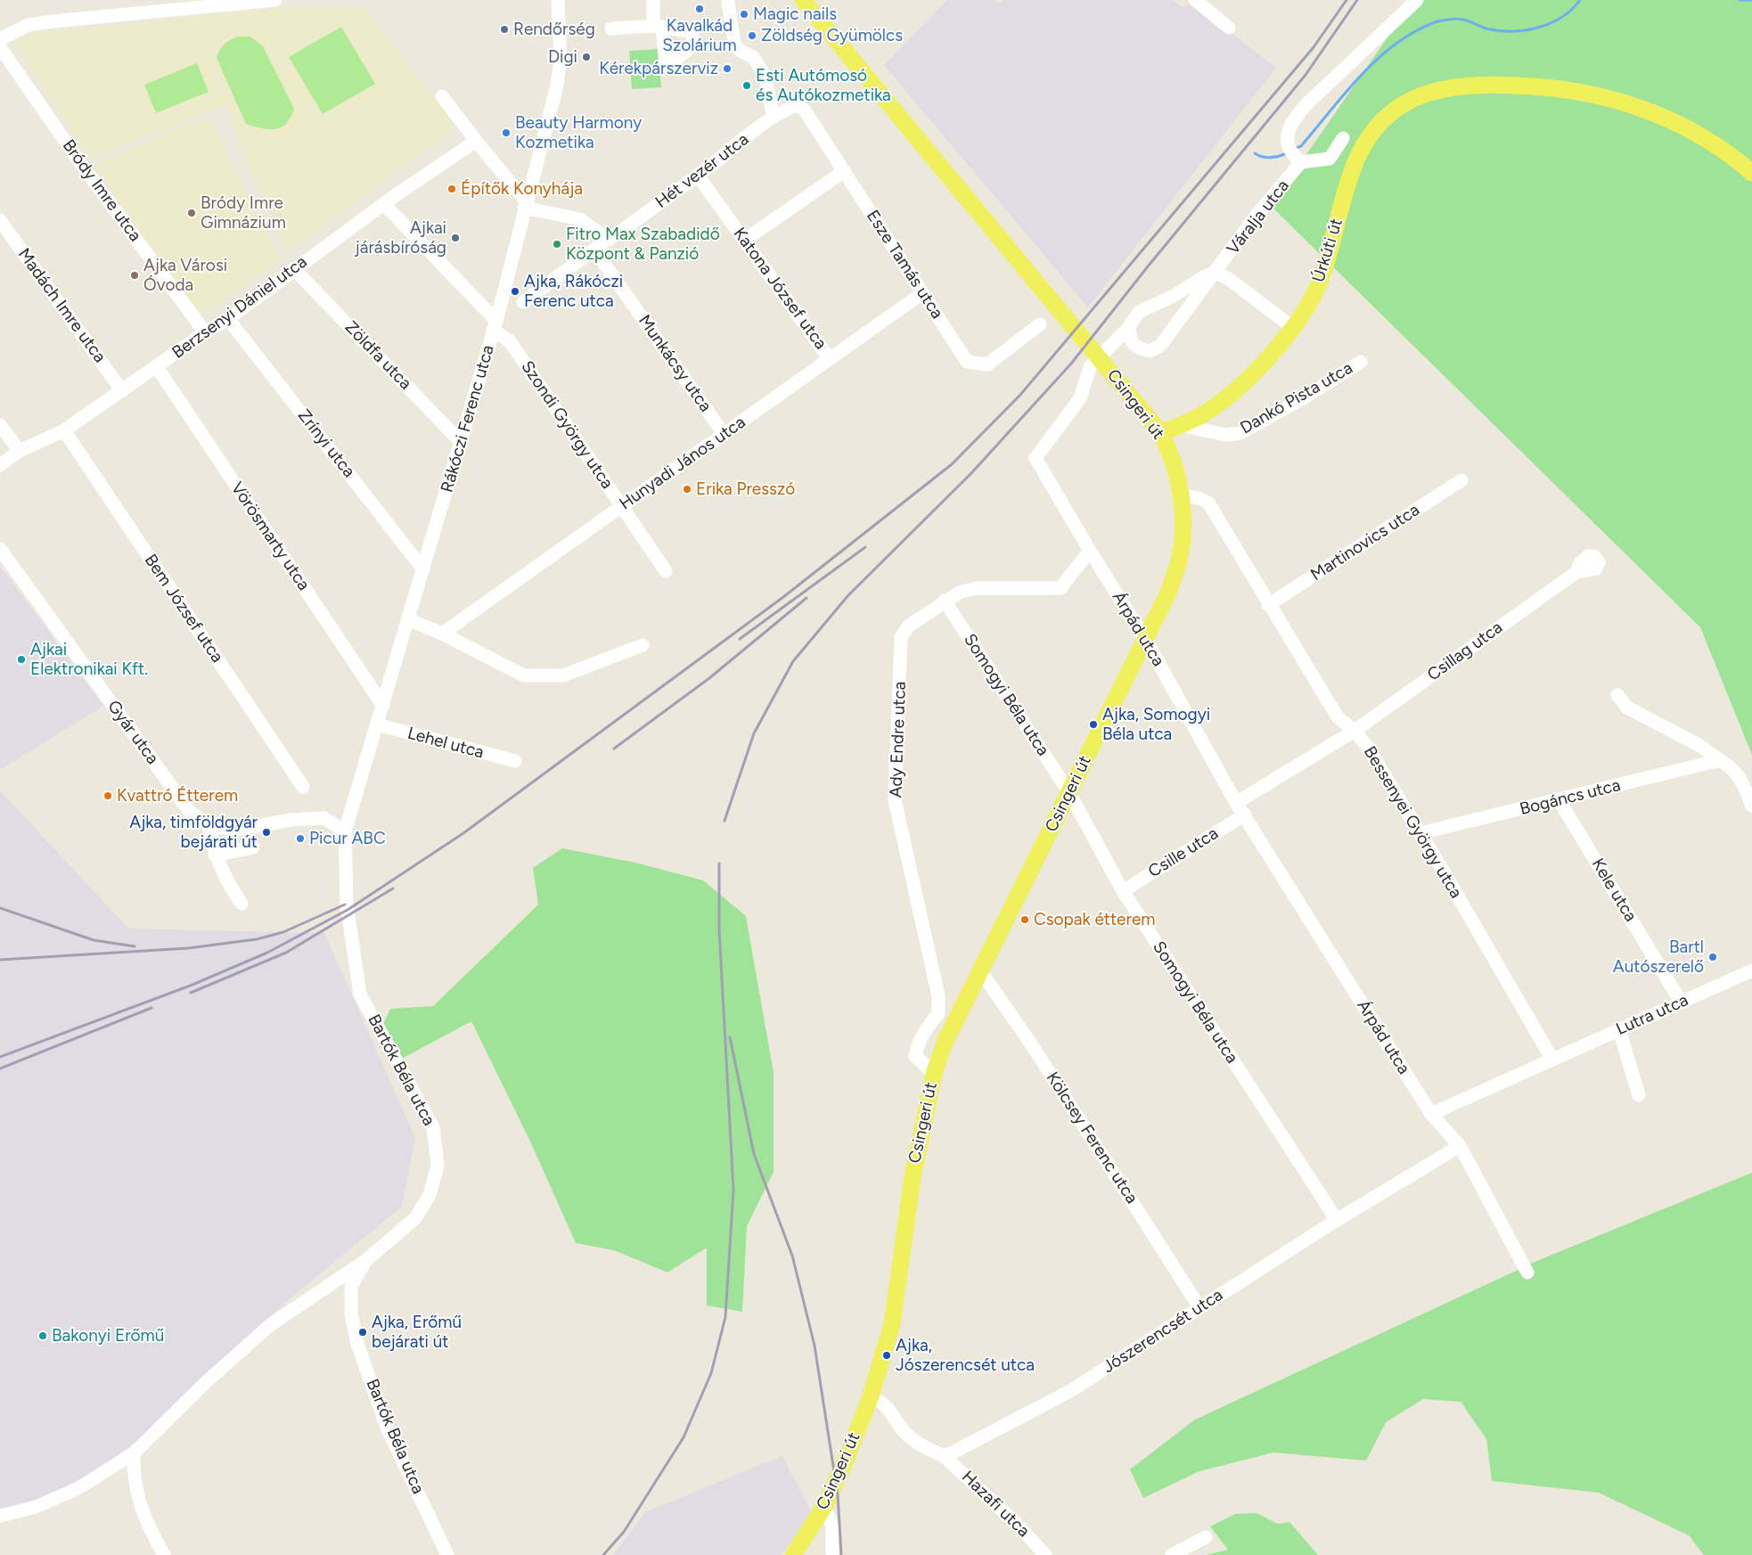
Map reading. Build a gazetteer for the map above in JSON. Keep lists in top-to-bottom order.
{
  "streets": {
    "main road": ["Úrkúti út", "Csingeri út"],
    "street": [
      "Hét vezér utca",
      "Bródy Imre utca",
      "Váralja utca",
      "Esze Tamás utca",
      "Katona József utca",
      "Madách Imre utca",
      "Berzsenyi Dániel utca",
      "Zöldfa utca",
      "Munkácsy utca",
      "Dankó Pista utca",
      "Rákóczi Ferenc utca",
      "Szondi György utca",
      "Zrínyi utca",
      "Hunyadi János utca",
      "Vörösmarty utca",
      "Martinovics utca",
      "Bem József utca",
      "Árpád utca",
      "Csillag utca",
      "Somogyi Béla utca",
      "Gyár utca",
      "Ady Endre utca",
      "Lehel utca",
      "Bogáncs utca",
      "Bessenyei György utca",
      "Csille utca",
      "Kele utca",
      "Lutra utca",
      "Bartók Béla utca",
      "Kölcsey Ferenc utca",
      "Jószerencsét utca",
      "Hazafi utca"
    ]
  },
  "crossings": [
    ["Hét vezér utca", "Esze Tamás utca"],
    ["Hét vezér utca", "Katona József utca"],
    ["Hét vezér utca", "Munkácsy utca"],
    ["Bródy Imre utca", "Berzsenyi Dániel utca"],
    ["Váralja utca", "Úrkúti út"],
    ["Váralja utca", "Árpád utca"],
    ["Úrkúti út", "Dankó Pista utca"],
    ["Úrkúti út", "Csingeri út"],
    ["Esze Tamás utca", "Hunyadi János utca"],
    ["Katona József utca", "Hunyadi János utca"],
    ["Madách Imre utca", "Berzsenyi Dániel utca"],
    ["Berzsenyi Dániel utca", "Zöldfa utca"],
    ["Berzsenyi Dániel utca", "Szondi György utca"],
    ["Berzsenyi Dániel utca", "Zrínyi utca"],
    ["Berzsenyi Dániel utca", "Vörösmarty utca"],
    ["Berzsenyi Dániel utca", "Bem József utca"],
    ["Zöldfa utca", "Rákóczi Ferenc utca"],
    ["Munkácsy utca", "Hunyadi János utca"],
    ["Csingeri út", "Árpád utca"],
    ["Csingeri út", "Somogyi Béla utca"],
    ["Csingeri út", "Ady Endre utca"],
    ["Csingeri út", "Bessenyei György utca"],
    ["Csingeri út", "Kölcsey Ferenc utca"],
    ["Rákóczi Ferenc utca", "Szondi György utca"],
    ["Rákóczi Ferenc utca", "Zrínyi utca"],
    ["Rákóczi Ferenc utca", "Vörösmarty utca"],
    ["Rákóczi Ferenc utca", "Gyár utca"],
    ["Rákóczi Ferenc utca", "Lehel utca"],
    ["Rákóczi Ferenc utca", "Bartók Béla utca"],
    ["Szondi György utca", "Hunyadi János utca"],
    ["Martinovics utca", "Bessenyei György utca"],
    ["Árpád utca", "Ady Endre utca"],
    ["Árpád utca", "Csille utca"],
    ["Árpád utca", "Jószerencsét utca"],
    ["Csillag utca", "Bessenyei György utca"],
    ["Somogyi Béla utca", "Ady Endre utca"],
    ["Somogyi Béla utca", "Csille utca"],
    ["Somogyi Béla utca", "Jószerencsét utca"],
    ["Bogáncs utca", "Bessenyei György utca"],
    ["Bogáncs utca", "Kele utca"],
    ["Bessenyei György utca", "Lutra utca"],
    ["Kele utca", "Lutra utca"],
    ["Kölcsey Ferenc utca", "Jószerencsét utca"],
    ["Jószerencsét utca", "Hazafi utca"]
  ],
  "places": [
    "Kavalkád Szolárium",
    "Magic nails",
    "Rendőrség",
    "Zöldség Gyümölcs",
    "Digi",
    "Kérekpárszerviz",
    "Esti Autómosó és Autókozmetika",
    "Beauty Harmony Kozmetika",
    "Építők Konyhája",
    "Bródy Imre Gimnázium",
    "Ajkai járásbíróság",
    "Fitro Max Szabadidő Központ & Panzió",
    "Ajka Városi Óvoda",
    "Ajka, Rákóczi Ferenc utca",
    "Erika Presszó",
    "Ajkai Elektronikai Kft.",
    "Ajka, Somogyi Béla utca",
    "Kvattró Étterem",
    "Ajka, timföldgyár bejárati út",
    "Picur ABC",
    "Csopak étterem",
    "Bartl Autószerelő",
    "Ajka, Erőmű bejárati út",
    "Bakonyi Erőmű",
    "Ajka, Jószerencsét utca"
  ]
}
